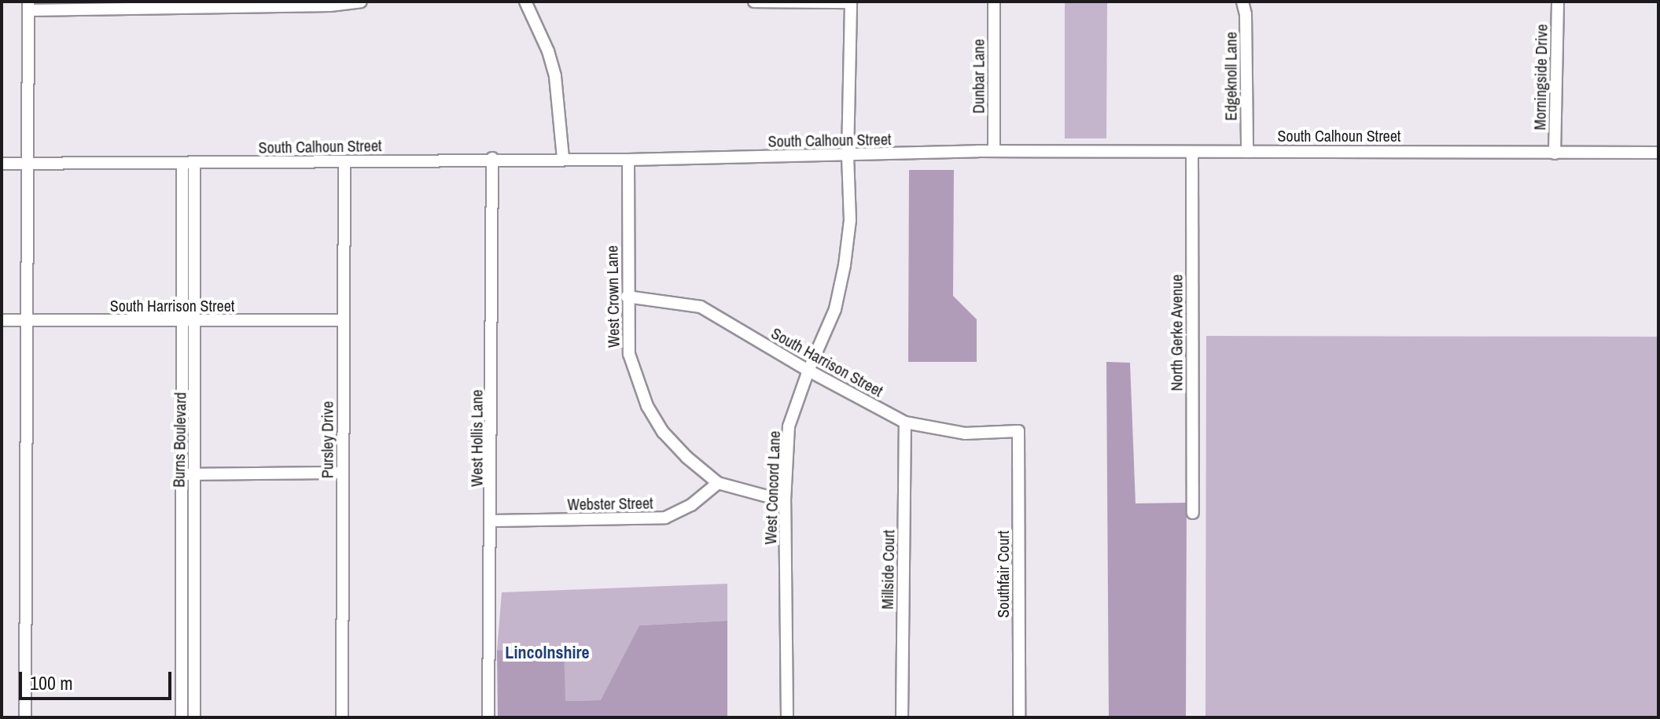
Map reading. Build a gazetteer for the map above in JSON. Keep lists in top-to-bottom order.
{
  "streets": {
    "street": [
      "Dunbar Lane",
      "Edgeknoll Lane",
      "Morningside Drive",
      "South Calhoun Street",
      "West Crown Lane",
      "South Harrison Street",
      "North Gerke Avenue",
      "West Hollis Lane",
      "Burns Boulevard",
      "Pursley Drive",
      "West Concord Lane",
      "Webster Street",
      "Millside Court",
      "Southfair Court"
    ]
  },
  "crossings": [
    ["Dunbar Lane", "South Calhoun Street"],
    ["Edgeknoll Lane", "South Calhoun Street"],
    ["Morningside Drive", "South Calhoun Street"],
    ["South Calhoun Street", "West Crown Lane"],
    ["South Calhoun Street", "North Gerke Avenue"],
    ["South Calhoun Street", "West Hollis Lane"],
    ["South Calhoun Street", "Burns Boulevard"],
    ["South Calhoun Street", "Pursley Drive"],
    ["South Calhoun Street", "West Concord Lane"],
    ["West Crown Lane", "South Harrison Street"],
    ["West Crown Lane", "West Concord Lane"],
    ["West Crown Lane", "Webster Street"],
    ["South Harrison Street", "Burns Boulevard"],
    ["South Harrison Street", "Pursley Drive"],
    ["South Harrison Street", "West Concord Lane"],
    ["South Harrison Street", "Millside Court"],
    ["South Harrison Street", "Southfair Court"],
    ["West Hollis Lane", "Webster Street"]
  ],
  "districts": ["Lincolnshire"],
  "scale_bar": "100 m"
}
